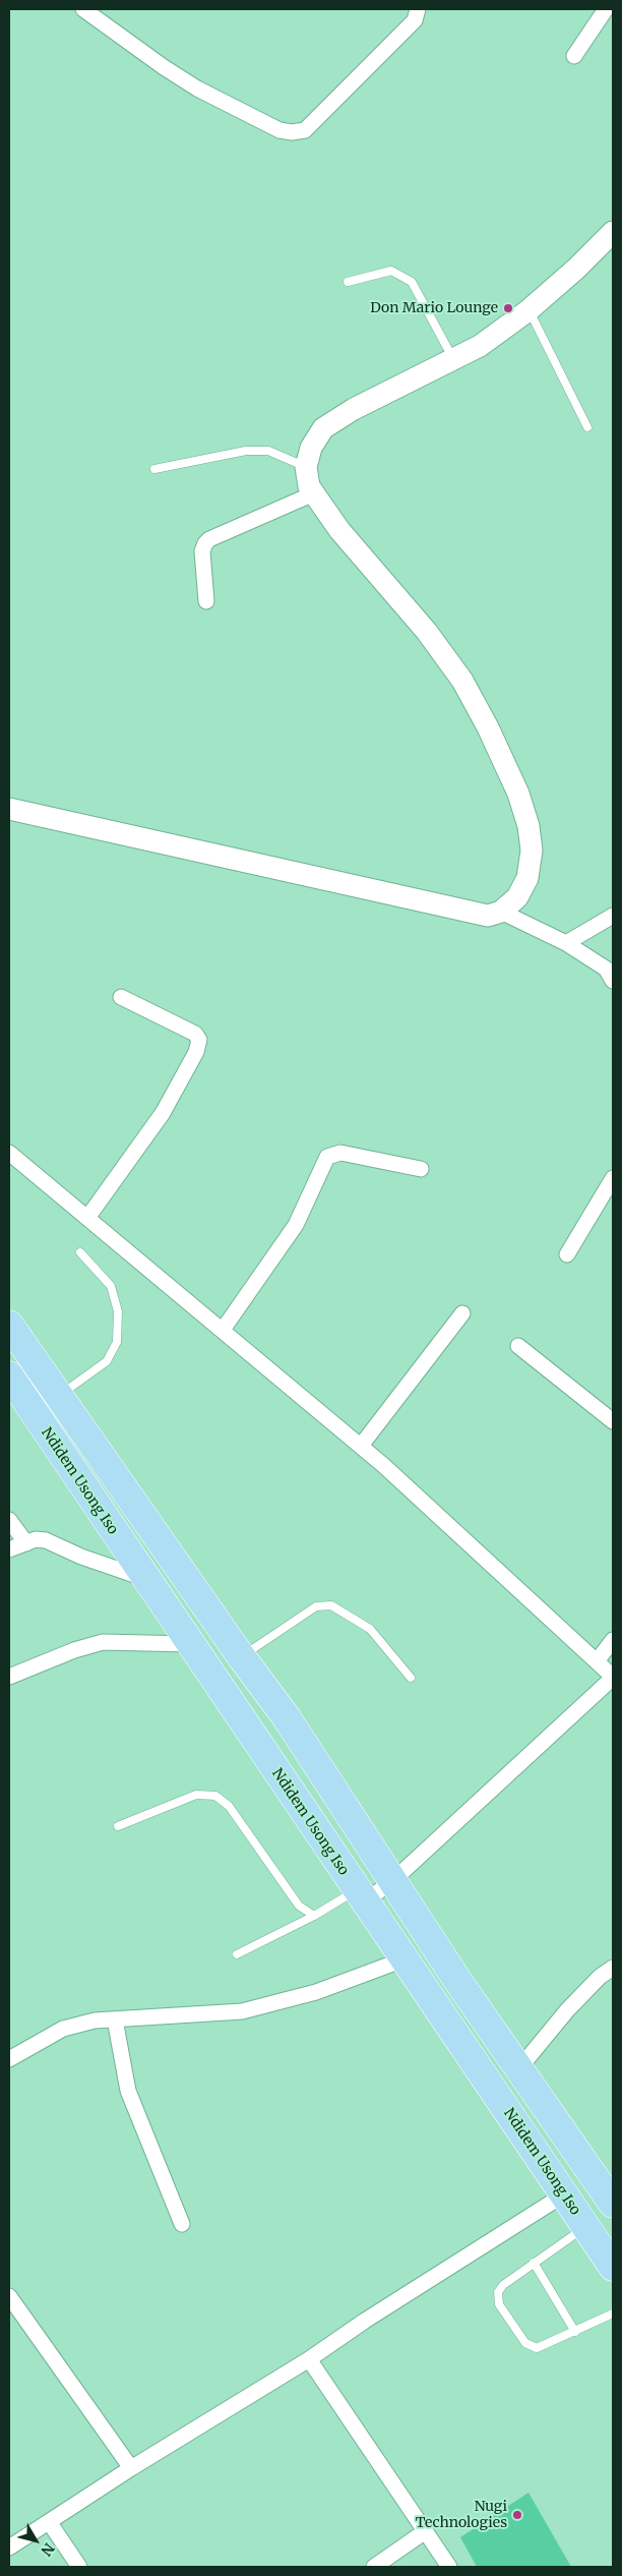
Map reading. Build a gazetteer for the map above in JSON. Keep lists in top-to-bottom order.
{
  "streets": {
    "highway": ["Ndidem Usong Iso"]
  },
  "places": ["Don Mario Lounge", "Nugi Technologies"],
  "north": "bottom right"
}
